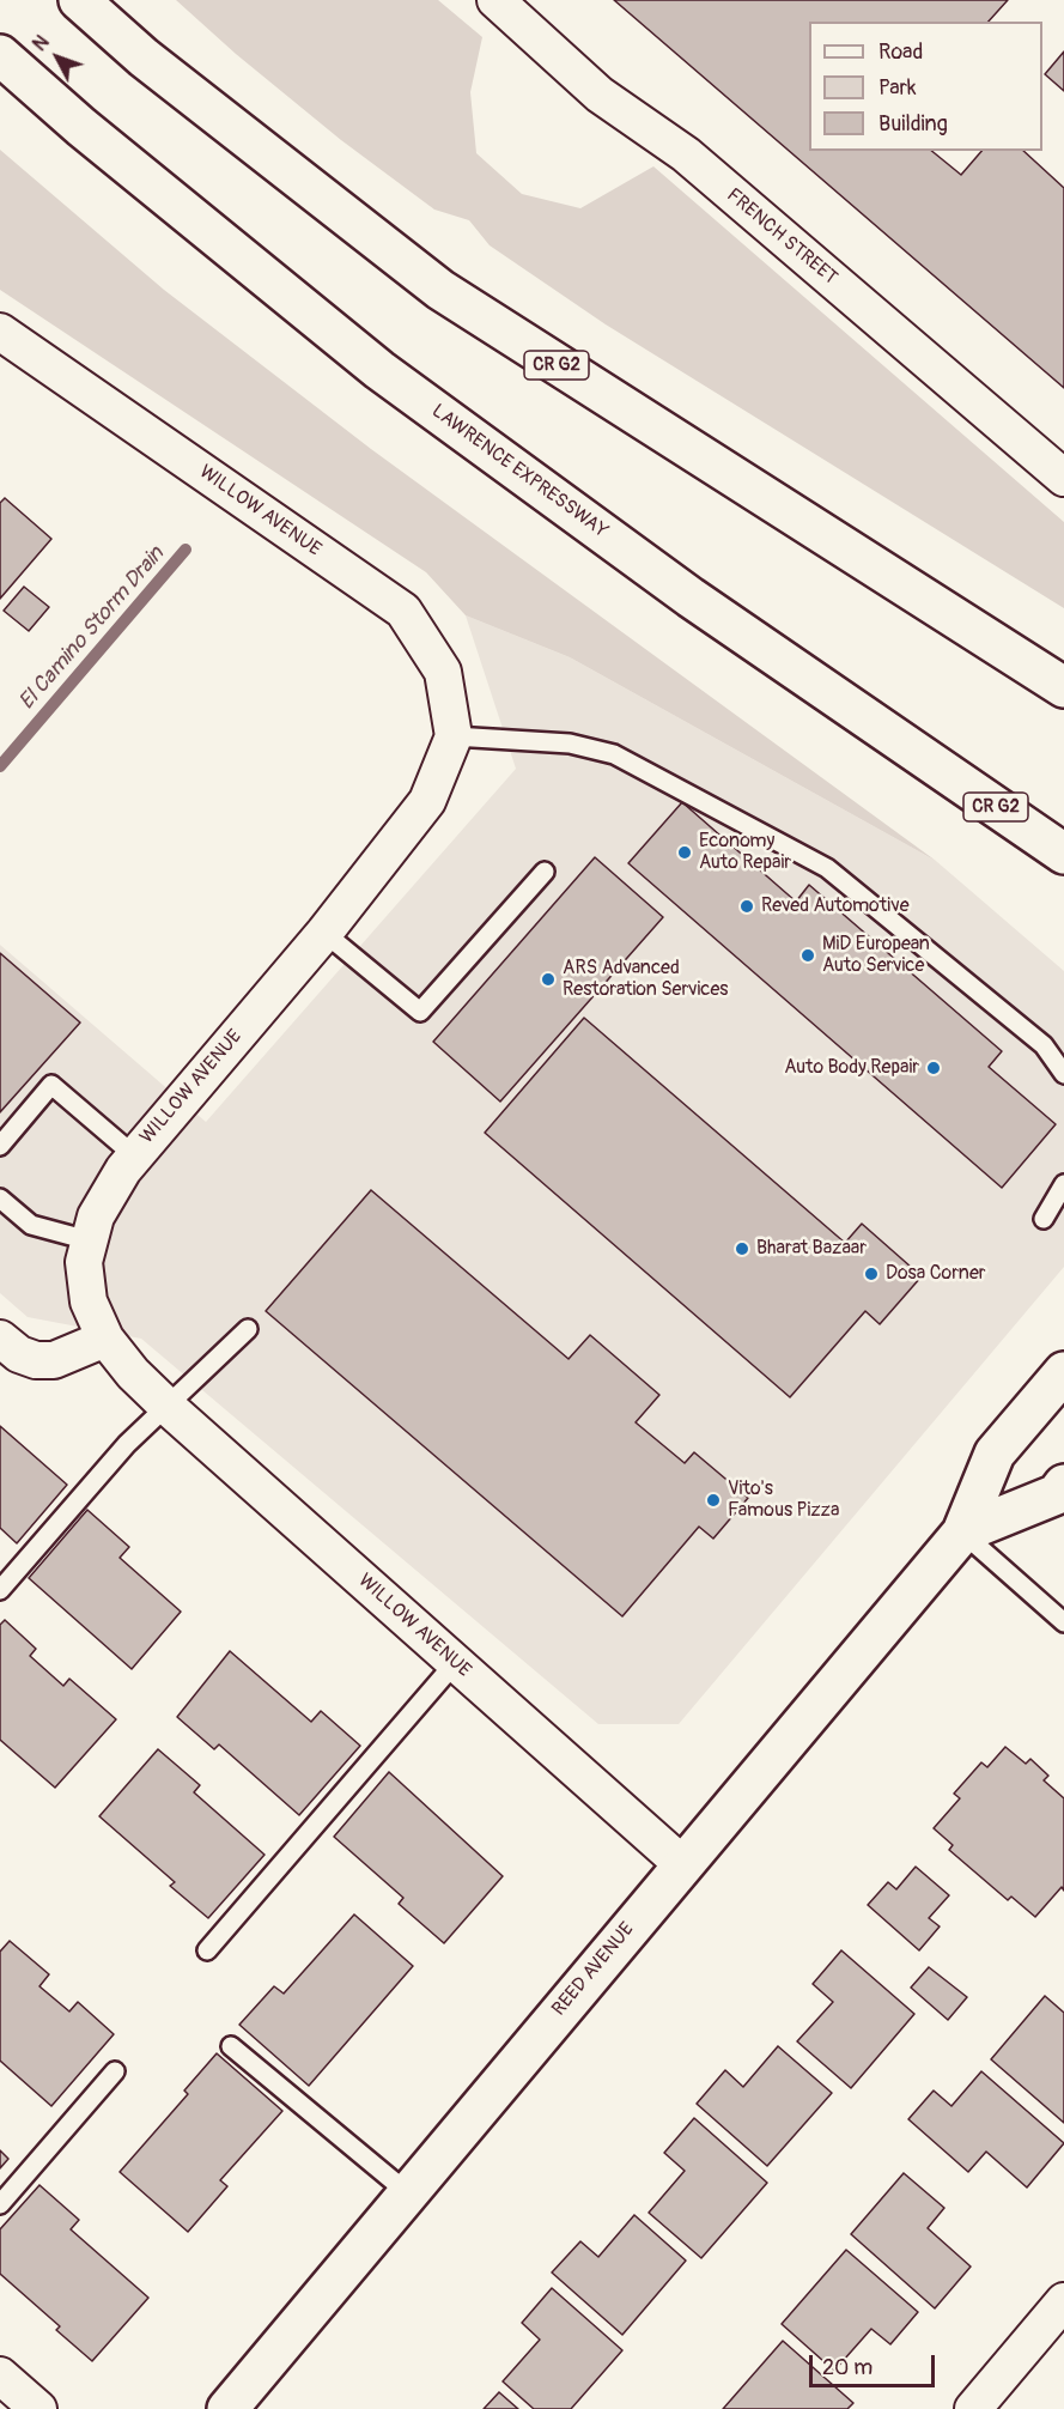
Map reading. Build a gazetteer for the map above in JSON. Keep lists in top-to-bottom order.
{
  "streets": {
    "main road": ["CR G2", "LAWRENCE EXPRESSWAY", "REED AVENUE"],
    "street": ["FRENCH STREET", "WILLOW AVENUE"]
  },
  "crossings": [
    ["WILLOW AVENUE", "REED AVENUE"]
  ],
  "water": ["El Camino Storm Drain"],
  "places": [
    "Economy Auto Repair",
    "Reved Automotive",
    "MiD European Auto Service",
    "ARS Advanced Restoration Services",
    "Auto Body Repair",
    "Bharat Bazaar",
    "Dosa Corner",
    "Vito's Famous Pizza"
  ],
  "legend": ["Road", "Park", "Building"],
  "scale_bar": "20 m",
  "north": "top left"
}
